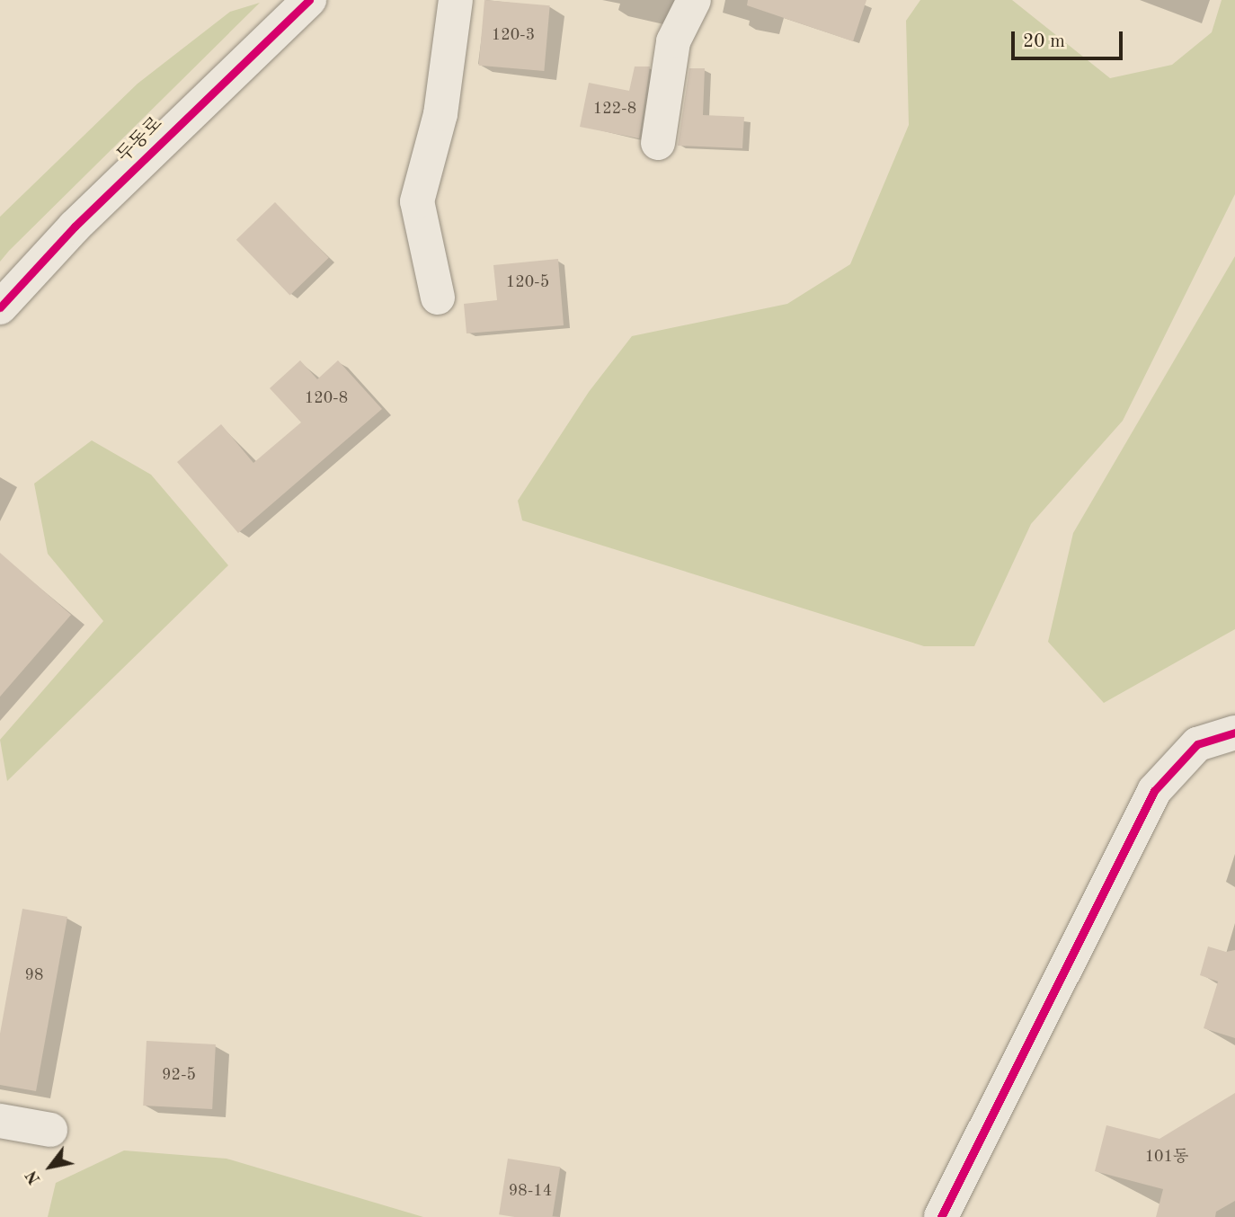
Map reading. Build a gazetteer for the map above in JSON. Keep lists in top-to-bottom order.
{
  "streets": {
    "street": ["두동로"]
  },
  "house_numbers": [
    "120-3",
    "122-8",
    "120-5",
    "120-8",
    "98",
    "92-5",
    "101동",
    "98-14"
  ],
  "scale_bar": "20 m",
  "north": "bottom left"
}
